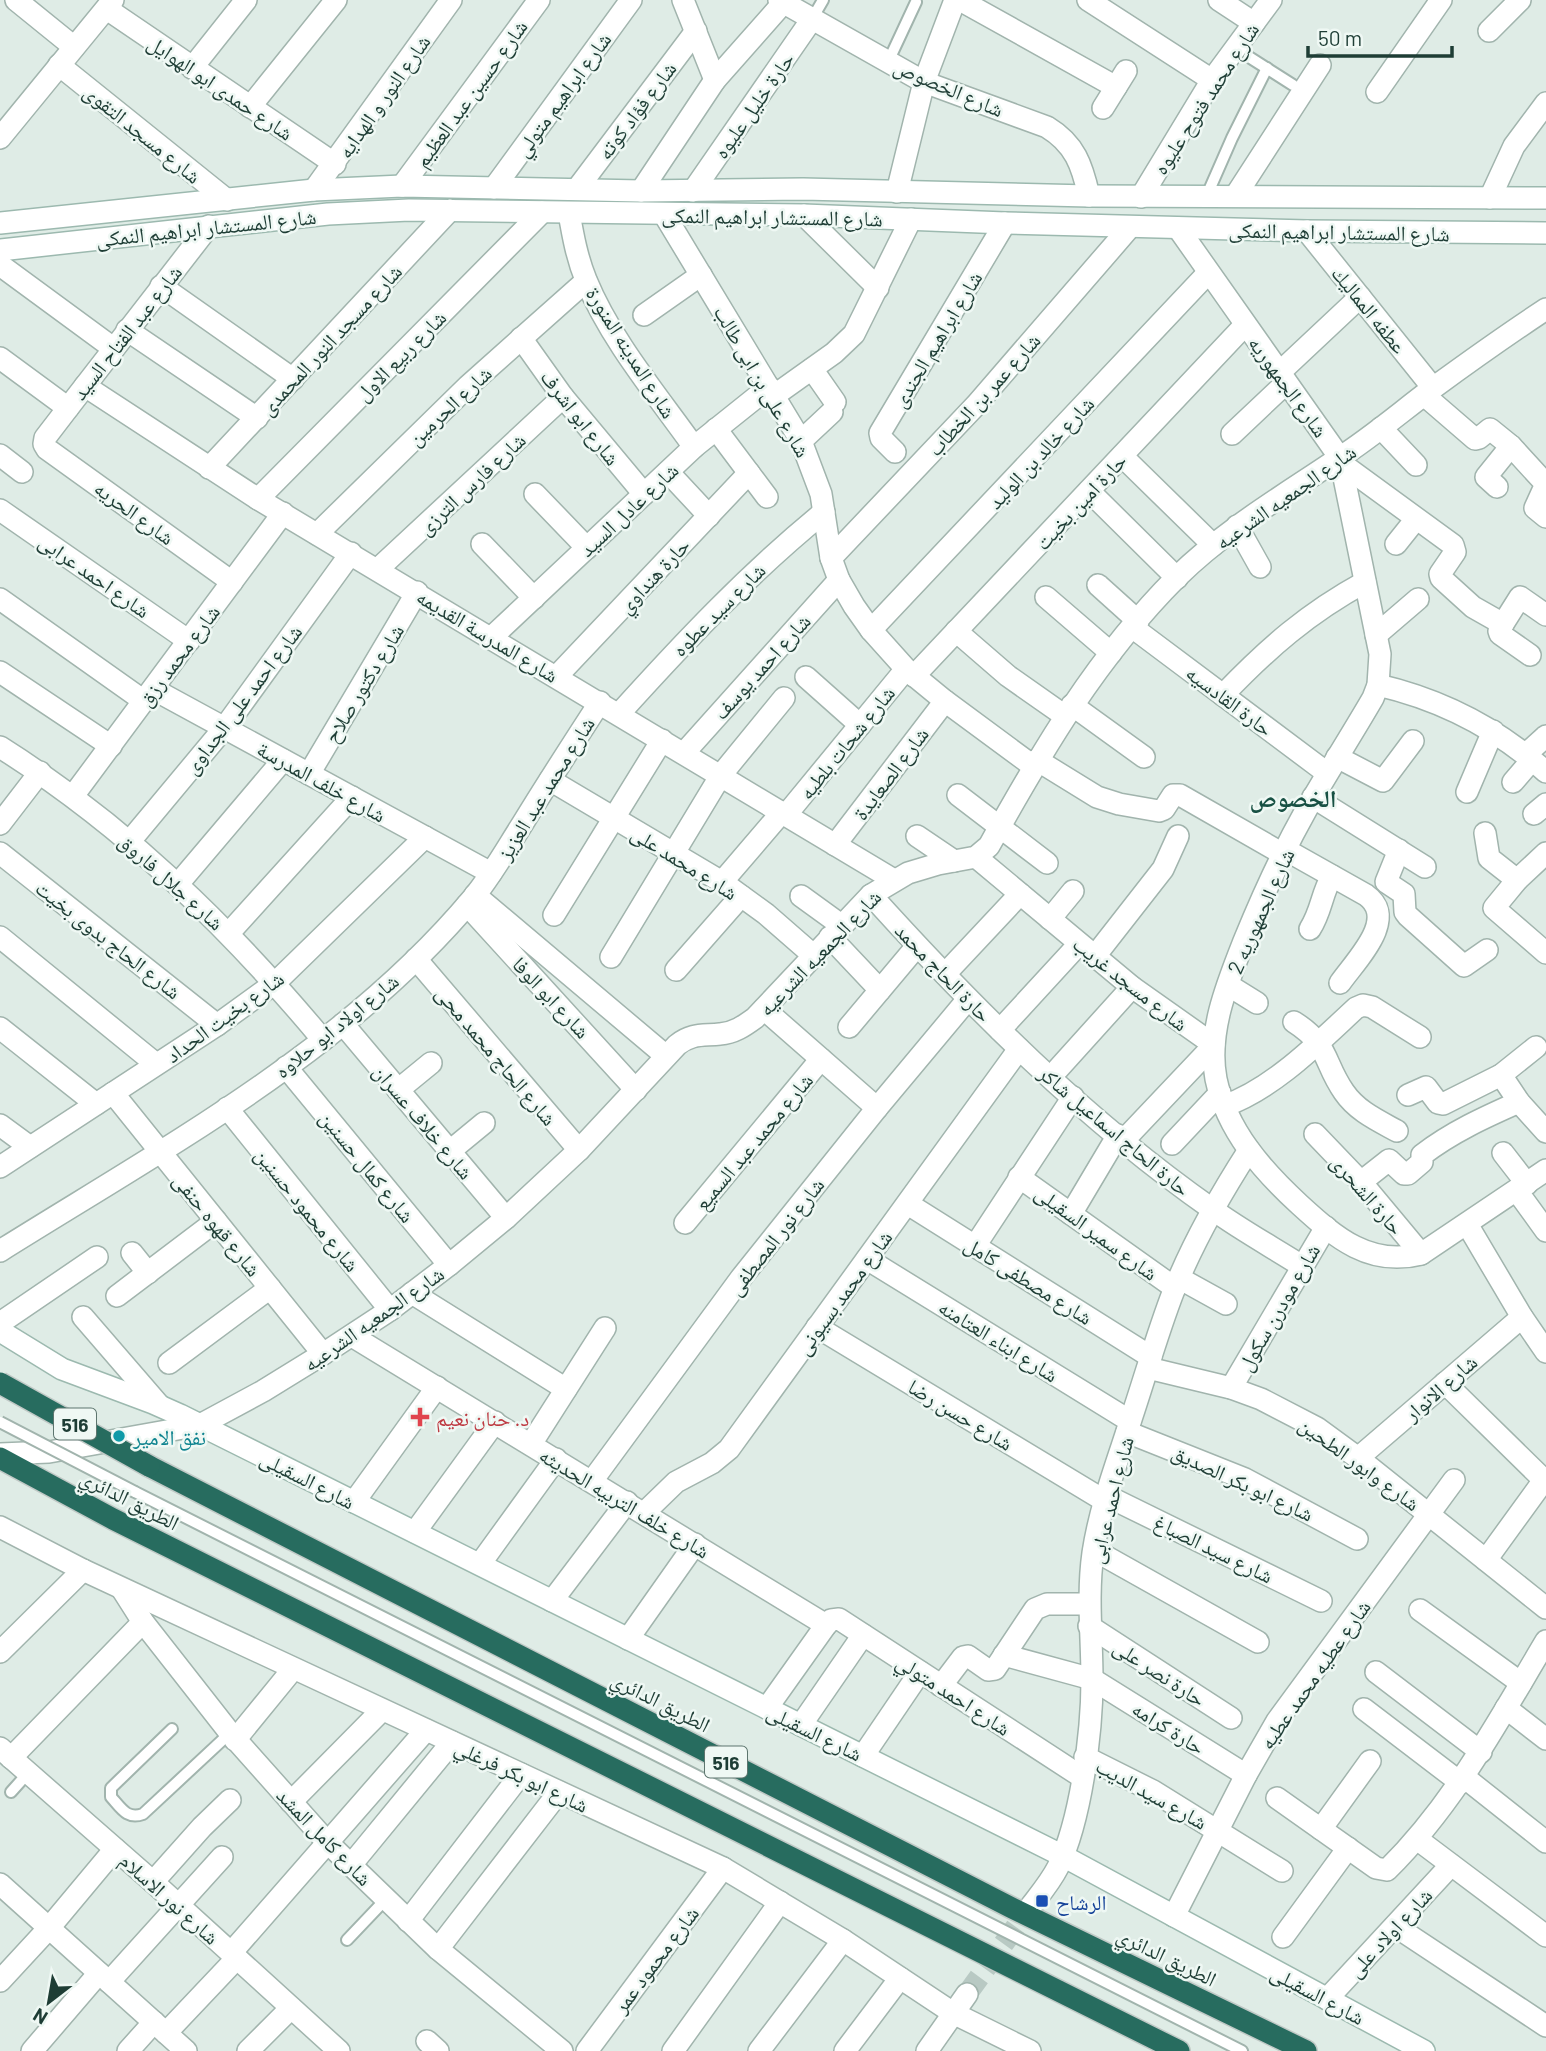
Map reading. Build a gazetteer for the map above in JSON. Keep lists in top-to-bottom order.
{
  "streets": {
    "highway": ["516", "الطريق الدائري"],
    "street": [
      "شارع حمدى ابو الهوايل",
      "شارع الخصوص",
      "شارع حسين عبد العظيم",
      "شارع ابراهيم متولي",
      "شارع النور و الهدايه",
      "شارع محمد فتوح عليوه",
      "حارة خليل عليوه",
      "شارع فؤاد كوته",
      "شارع مسجد التقوى",
      "شارع المستشار ابراهيم النمكى",
      "عطفه المماليك",
      "شارع عبد الفتاح السيد",
      "شارع مسجد النور المحمدى",
      "شارع ابراهيم الجندى",
      "شارع المدينه المنورة",
      "شارع ربيع الاول",
      "شارع على بن ابى طالب",
      "شارع الجمهوريه",
      "شارع عمر بن الخطاب",
      "شارع الحرمين",
      "شارع ابو اشرف",
      "شارع خالد بن الوليد",
      "شارع فارس الترزى",
      "شارع الجمعيه الشرعيه",
      "حارة امين بخيت",
      "شارع عادل السيد",
      "شارع الحريه",
      "شارع احمد عرابى",
      "حارة هنداوي",
      "شارع سيد عطوه",
      "شارع المدرسة القديمه",
      "شارع محمد رزق",
      "شارع احمد يوسف",
      "شارع دكتور صلاح",
      "شارع احمد على الجداوى",
      "حارة القادسيه",
      "شارع شحات بلطيه",
      "شارع الصعايدة",
      "شارع خلف المدرسة",
      "شارع محمد عبد العزيز",
      "شارع محمد على",
      "شارع جلال فاروق",
      "شارع الجمهوريه 2",
      "شارع الحاج بدوى بخيت",
      "حارة الحاج محمد",
      "شارع مسجد غريب",
      "شارع ابو الوفا",
      "شارع بخيت الحداد",
      "شارع اولاد ابو حلاوه",
      "شارع الحاج محمد محى",
      "شارع خلاف عسران",
      "حارة الحاج اسماعيل شاكر",
      "شارع محمد عبد السميع",
      "شارع كمال حسنين",
      "حارة الشحرى",
      "شارع محمود حسنين",
      "شارع قهوه حنفى",
      "شارع سمير السقيلى",
      "شارع نور المصطفى",
      "شارع مصطفى كامل",
      "شارع محمد بسيونى",
      "شارع مودرن سكول",
      "شارع ابناء العتامنه",
      "شارع الانوار",
      "شارع حسن رضا",
      "شارع وابور الطحين",
      "شارع السقيلى",
      "شارع ابو بكر الصديق",
      "شارع خلف التربيه الحديثه",
      "شارع سيد الصباغ",
      "حارة نصر على",
      "شارع عطيه محمد عطيه",
      "شارع احمد متولي",
      "حارة كرامه",
      "شارع ابو بكر فرغلي",
      "شارع سيد الديب",
      "شارع كامل المشد",
      "شارع نور الاسلام",
      "شارع اولاد على",
      "شارع محمود عمر"
    ]
  },
  "crossings": [
    ["شارع حمدى ابو الهوايل", "شارع النور و الهدايه"],
    ["شارع الخصوص", "حارة خليل عليوه"],
    ["شارع الخصوص", "شارع المستشار ابراهيم النمكى"],
    ["شارع حسين عبد العظيم", "شارع المستشار ابراهيم النمكى"],
    ["شارع ابراهيم متولي", "شارع المستشار ابراهيم النمكى"],
    ["شارع النور و الهدايه", "شارع المستشار ابراهيم النمكى"],
    ["شارع محمد فتوح عليوه", "شارع المستشار ابراهيم النمكى"],
    ["حارة خليل عليوه", "شارع المستشار ابراهيم النمكى"],
    ["شارع فؤاد كوته", "شارع المستشار ابراهيم النمكى"],
    ["شارع مسجد التقوى", "شارع المستشار ابراهيم النمكى"],
    ["شارع المستشار ابراهيم النمكى", "عطفه المماليك"],
    ["شارع المستشار ابراهيم النمكى", "شارع عبد الفتاح السيد"],
    ["شارع المستشار ابراهيم النمكى", "شارع مسجد النور المحمدى"],
    ["شارع المستشار ابراهيم النمكى", "شارع ابراهيم الجندى"],
    ["شارع المستشار ابراهيم النمكى", "شارع المدينه المنورة"],
    ["شارع المستشار ابراهيم النمكى", "شارع ربيع الاول"],
    ["شارع المستشار ابراهيم النمكى", "شارع على بن ابى طالب"],
    ["شارع المستشار ابراهيم النمكى", "شارع الجمهوريه"],
    ["شارع المستشار ابراهيم النمكى", "شارع عمر بن الخطاب"],
    ["شارع المستشار ابراهيم النمكى", "شارع عادل السيد"],
    ["عطفه المماليك", "شارع الجمعيه الشرعيه"],
    ["شارع عبد الفتاح السيد", "شارع الحريه"],
    ["شارع عبد الفتاح السيد", "شارع المدرسة القديمه"],
    ["شارع مسجد النور المحمدى", "شارع المدرسة القديمه"],
    ["شارع المدينه المنورة", "شارع الحرمين"],
    ["شارع المدينه المنورة", "شارع عادل السيد"],
    ["شارع ربيع الاول", "شارع المدرسة القديمه"],
    ["شارع على بن ابى طالب", "شارع عمر بن الخطاب"],
    ["شارع على بن ابى طالب", "شارع خالد بن الوليد"],
    ["شارع على بن ابى طالب", "شارع الجمعيه الشرعيه"],
    ["شارع على بن ابى طالب", "حارة امين بخيت"],
    ["شارع على بن ابى طالب", "شارع عادل السيد"],
    ["شارع على بن ابى طالب", "شارع سيد عطوه"],
    ["شارع على بن ابى طالب", "شارع احمد يوسف"],
    ["شارع على بن ابى طالب", "شارع شحات بلطيه"],
    ["شارع على بن ابى طالب", "شارع الصعايدة"],
    ["شارع على بن ابى طالب", "شارع الجمهوريه 2"],
    ["شارع الجمهوريه", "شارع خالد بن الوليد"],
    ["شارع الجمهوريه", "شارع الجمعيه الشرعيه"],
    ["شارع الجمهوريه", "حارة امين بخيت"],
    ["شارع الجمهوريه", "شارع الجمهوريه 2"],
    ["شارع الحرمين", "شارع ابو اشرف"],
    ["شارع الحرمين", "شارع المدرسة القديمه"],
    ["شارع ابو اشرف", "شارع فارس الترزى"],
    ["شارع ابو اشرف", "شارع عادل السيد"],
    ["شارع فارس الترزى", "شارع المدرسة القديمه"],
    ["شارع الجمعيه الشرعيه", "شارع المدرسة القديمه"],
    ["شارع الجمعيه الشرعيه", "حارة القادسيه"],
    ["شارع الجمعيه الشرعيه", "شارع محمد على"],
    ["شارع الجمعيه الشرعيه", "حارة الحاج محمد"],
    ["شارع الجمعيه الشرعيه", "شارع مسجد غريب"],
    ["شارع الجمعيه الشرعيه", "شارع ابو الوفا"],
    ["شارع الجمعيه الشرعيه", "شارع الحاج محمد محى"],
    ["شارع الجمعيه الشرعيه", "شارع خلاف عسران"],
    ["شارع الجمعيه الشرعيه", "شارع كمال حسنين"],
    ["شارع الجمعيه الشرعيه", "شارع محمود حسنين"],
    ["شارع الجمعيه الشرعيه", "شارع قهوه حنفى"],
    ["شارع الجمعيه الشرعيه", "شارع السقيلى"],
    ["شارع الجمعيه الشرعيه", "الطريق الدائري"],
    ["شارع الجمعيه الشرعيه", "شارع خلف التربيه الحديثه"],
    ["حارة امين بخيت", "شارع شحات بلطيه"],
    ["شارع عادل السيد", "شارع المدرسة القديمه"],
    ["شارع الحريه", "شارع محمد رزق"],
    ["شارع احمد عرابى", "شارع محمد رزق"],
    ["شارع احمد عرابى", "شارع الجمهوريه 2"],
    ["شارع احمد عرابى", "حارة الحاج اسماعيل شاكر"],
    ["شارع احمد عرابى", "شارع سمير السقيلى"],
    ["شارع احمد عرابى", "شارع مصطفى كامل"],
    ["شارع احمد عرابى", "شارع ابناء العتامنه"],
    ["شارع احمد عرابى", "شارع حسن رضا"],
    ["شارع احمد عرابى", "شارع وابور الطحين"],
    ["شارع احمد عرابى", "شارع السقيلى"],
    ["شارع احمد عرابى", "شارع ابو بكر الصديق"],
    ["شارع احمد عرابى", "شارع سيد الصباغ"],
    ["شارع احمد عرابى", "حارة نصر على"],
    ["شارع احمد عرابى", "شارع احمد متولي"],
    ["شارع احمد عرابى", "حارة كرامه"],
    ["شارع احمد عرابى", "شارع سيد الديب"],
    ["حارة هنداوي", "شارع المدرسة القديمه"],
    ["شارع سيد عطوه", "شارع المدرسة القديمه"],
    ["شارع المدرسة القديمه", "شارع محمد رزق"],
    ["شارع المدرسة القديمه", "شارع احمد يوسف"],
    ["شارع المدرسة القديمه", "شارع دكتور صلاح"],
    ["شارع المدرسة القديمه", "شارع احمد على الجداوى"],
    ["شارع المدرسة القديمه", "شارع شحات بلطيه"],
    ["شارع المدرسة القديمه", "شارع الصعايدة"],
    ["شارع المدرسة القديمه", "شارع محمد عبد العزيز"],
    ["شارع محمد رزق", "شارع خلف المدرسة"],
    ["شارع محمد رزق", "شارع جلال فاروق"],
    ["شارع دكتور صلاح", "شارع خلف المدرسة"],
    ["شارع احمد على الجداوى", "شارع خلف المدرسة"],
    ["شارع احمد على الجداوى", "شارع جلال فاروق"],
    ["حارة القادسيه", "شارع الجمهوريه 2"],
    ["شارع شحات بلطيه", "شارع محمد على"],
    ["شارع خلف المدرسة", "شارع محمد عبد العزيز"],
    ["شارع خلف المدرسة", "شارع بخيت الحداد"],
    ["شارع خلف المدرسة", "شارع اولاد ابو حلاوه"],
    ["شارع محمد عبد العزيز", "شارع محمد على"],
    ["شارع محمد عبد العزيز", "شارع اولاد ابو حلاوه"],
    ["شارع جلال فاروق", "شارع بخيت الحداد"],
    ["شارع جلال فاروق", "شارع اولاد ابو حلاوه"],
    ["شارع الجمهوريه 2", "شارع مسجد غريب"],
    ["شارع الجمهوريه 2", "حارة الشحرى"],
    ["شارع الجمهوريه 2", "شارع مودرن سكول"],
    ["شارع الحاج بدوى بخيت", "شارع بخيت الحداد"],
    ["حارة الحاج محمد", "حارة الحاج اسماعيل شاكر"],
    ["حارة الحاج محمد", "شارع نور المصطفى"],
    ["حارة الحاج محمد", "شارع محمد بسيونى"],
    ["شارع ابو الوفا", "شارع اولاد ابو حلاوه"],
    ["شارع بخيت الحداد", "شارع قهوه حنفى"],
    ["شارع اولاد ابو حلاوه", "شارع الحاج محمد محى"],
    ["شارع اولاد ابو حلاوه", "شارع خلاف عسران"],
    ["شارع اولاد ابو حلاوه", "شارع كمال حسنين"],
    ["شارع اولاد ابو حلاوه", "شارع محمود حسنين"],
    ["شارع اولاد ابو حلاوه", "شارع قهوه حنفى"],
    ["حارة الحاج اسماعيل شاكر", "شارع محمد بسيونى"],
    ["حارة الحاج اسماعيل شاكر", "شارع مودرن سكول"],
    ["شارع نور المصطفى", "شارع خلف التربيه الحديثه"],
    ["شارع مصطفى كامل", "شارع محمد بسيونى"],
    ["شارع مصطفى كامل", "شارع وابور الطحين"],
    ["شارع محمد بسيونى", "شارع ابناء العتامنه"],
    ["شارع محمد بسيونى", "شارع حسن رضا"],
    ["شارع محمد بسيونى", "شارع السقيلى"],
    ["شارع محمد بسيونى", "شارع خلف التربيه الحديثه"],
    ["شارع مودرن سكول", "شارع وابور الطحين"],
    ["شارع ابناء العتامنه", "شارع ابو بكر الصديق"],
    ["شارع الانوار", "شارع وابور الطحين"],
    ["شارع حسن رضا", "شارع سيد الصباغ"],
    ["شارع وابور الطحين", "شارع عطيه محمد عطيه"],
    ["شارع السقيلى", "شارع عطيه محمد عطيه"],
    ["شارع السقيلى", "شارع اولاد على"],
    ["شارع خلف التربيه الحديثه", "شارع احمد متولي"],
    ["شارع عطيه محمد عطيه", "حارة كرامه"],
    ["شارع عطيه محمد عطيه", "شارع سيد الديب"],
    ["شارع احمد متولي", "شارع سيد الديب"],
    ["شارع ابو بكر فرغلي", "شارع كامل المشد"],
    ["شارع ابو بكر فرغلي", "شارع محمود عمر"]
  ],
  "districts": ["الخصوص"],
  "places": {
    "health": ["د. حنان نعيم"],
    "other": ["نفق الامير"],
    "transit": ["الرشاح"]
  },
  "scale_bar": "50 m",
  "north": "bottom left"
}
